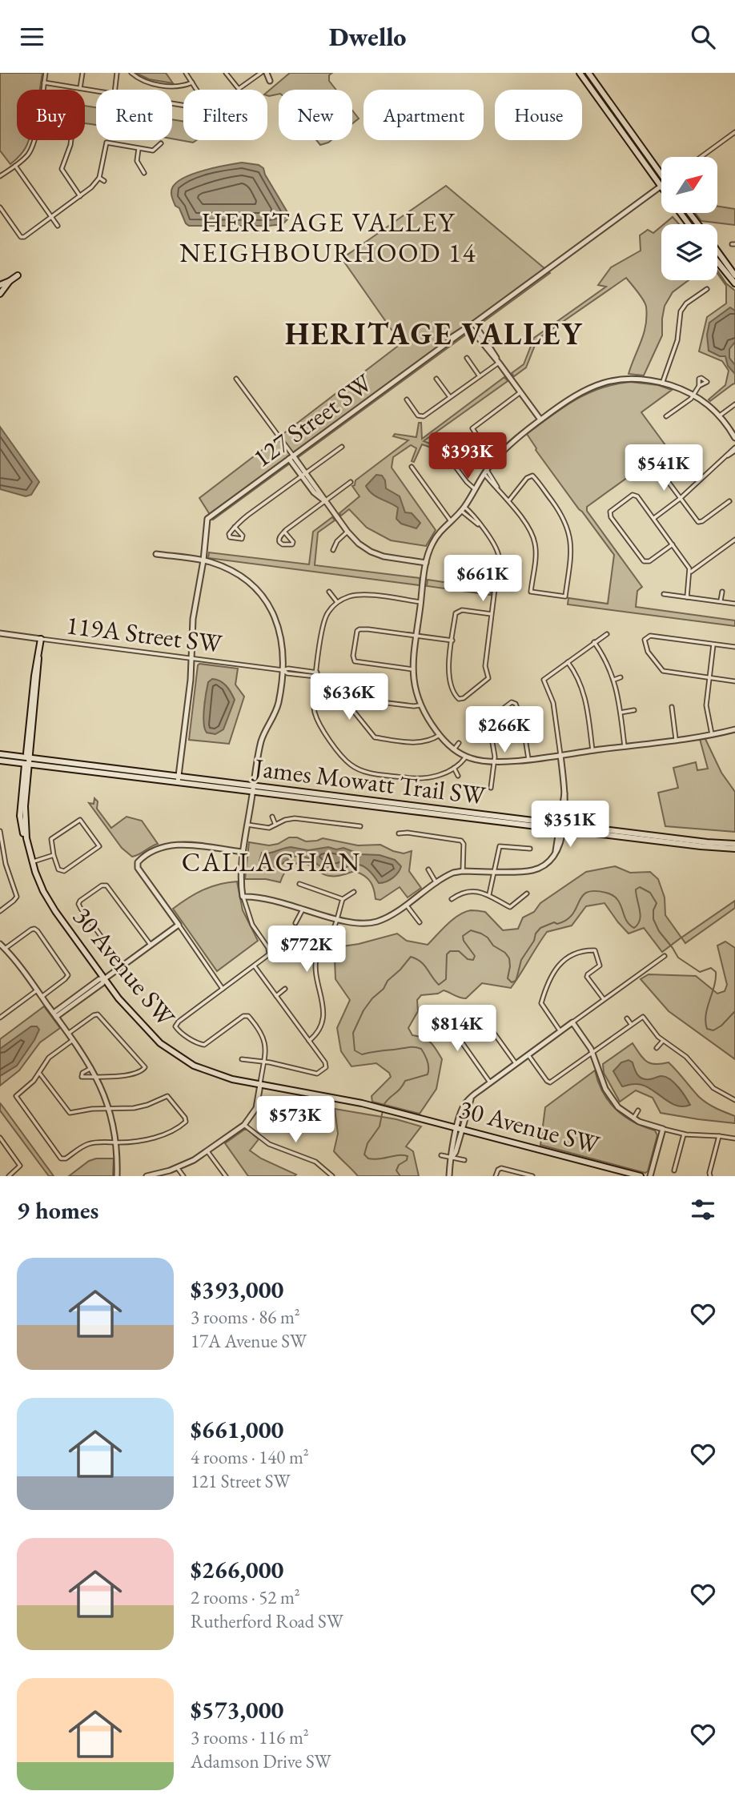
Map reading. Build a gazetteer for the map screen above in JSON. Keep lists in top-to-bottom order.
{
  "streets": {
    "main road": ["James Mowatt Trail SW", "30 Avenue SW"],
    "street": ["127 Street SW", "119A Street SW"]
  },
  "crossings": [
    ["119A Street SW", "30 Avenue SW"],
    ["James Mowatt Trail SW", "30 Avenue SW"]
  ],
  "districts": ["HERITAGE VALLEY NEIGHBOURHOOD 14", "HERITAGE VALLEY", "CALLAGHAN"],
  "north": "top right",
  "page": {
    "header": "Dwello",
    "chip": [
      "Buy",
      "Rent",
      "Filters",
      "New",
      "Apartment",
      "House"
    ],
    "price": [
      "$393K",
      "$541K",
      "$661K",
      "$636K",
      "$266K",
      "$351K",
      "$772K",
      "$814K",
      "$573K"
    ],
    "heading": "9 homes",
    "list": [
      {
        "name": "$393,000",
        "note": "3 rooms · 86 m² · 17A Avenue SW"
      },
      {
        "name": "$661,000",
        "note": "4 rooms · 140 m² · 121 Street SW"
      },
      {
        "name": "$266,000",
        "note": "2 rooms · 52 m² · Rutherford Road SW"
      },
      {
        "name": "$573,000",
        "note": "3 rooms · 116 m² · Adamson Drive SW"
      }
    ]
  }
}
